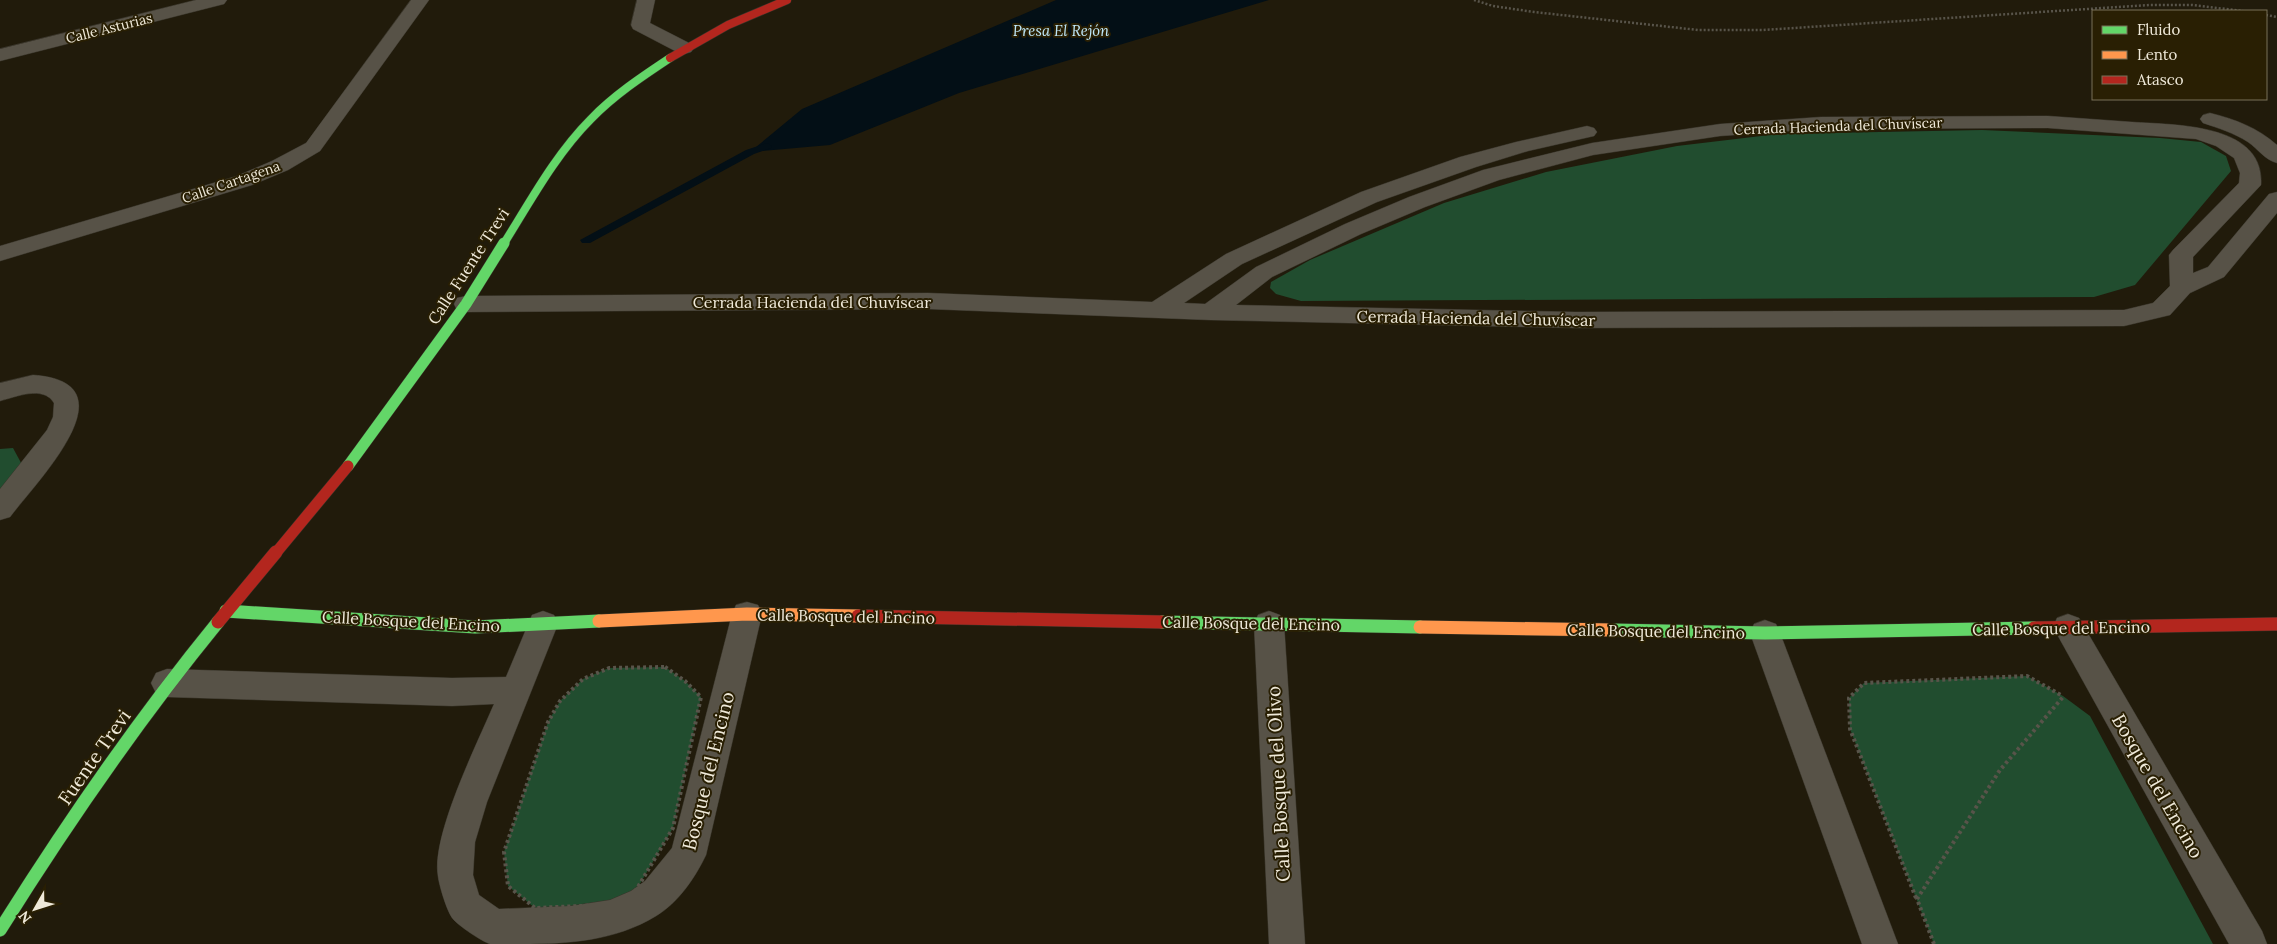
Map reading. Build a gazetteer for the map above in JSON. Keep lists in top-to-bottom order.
{
  "streets": {
    "street": [
      "Calle Asturias",
      "Cerrada Hacienda del Chuvíscar",
      "Calle Cartagena",
      "Calle Fuente Trevi",
      "Calle Bosque del Encino",
      "Fuente Trevi",
      "Bosque del Encino",
      "Calle Bosque del Olivo"
    ]
  },
  "crossings": [
    ["Cerrada Hacienda del Chuvíscar", "Calle Fuente Trevi"],
    ["Calle Fuente Trevi", "Calle Bosque del Encino"],
    ["Calle Fuente Trevi", "Fuente Trevi"],
    ["Calle Bosque del Encino", "Fuente Trevi"],
    ["Calle Bosque del Encino", "Bosque del Encino"],
    ["Calle Bosque del Encino", "Calle Bosque del Olivo"]
  ],
  "water": ["Presa El Rejón"],
  "legend": ["Fluido", "Lento", "Atasco"],
  "north": "bottom left"
}
